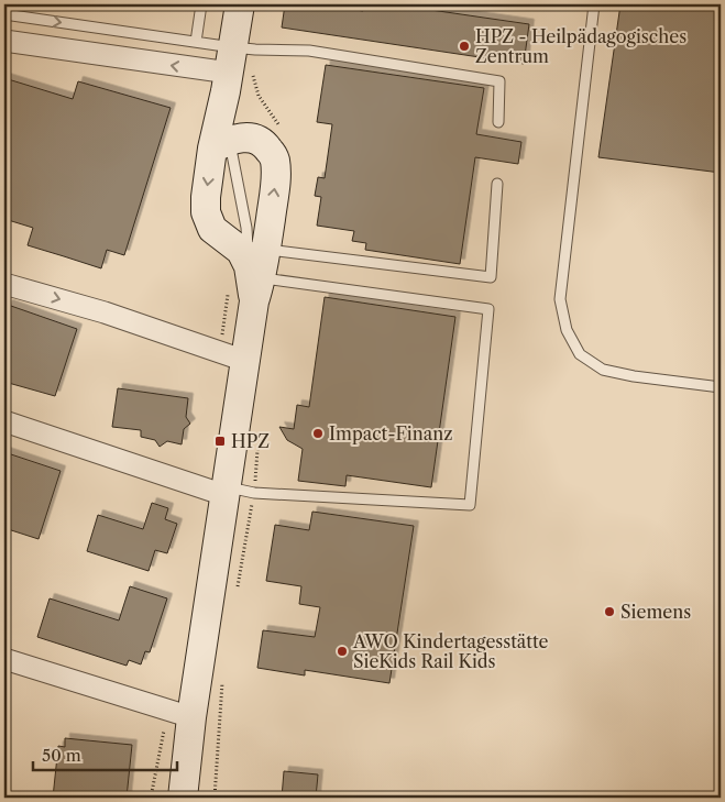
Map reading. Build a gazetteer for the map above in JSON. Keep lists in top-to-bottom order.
{
  "places": {
    "other": [
      "HPZ - Heilpädagogisches Zentrum",
      "Impact-Finanz",
      "Siemens",
      "AWO Kindertagesstätte SieKids Rail Kids"
    ],
    "transit": ["HPZ"]
  },
  "scale_bar": "50 m"
}
